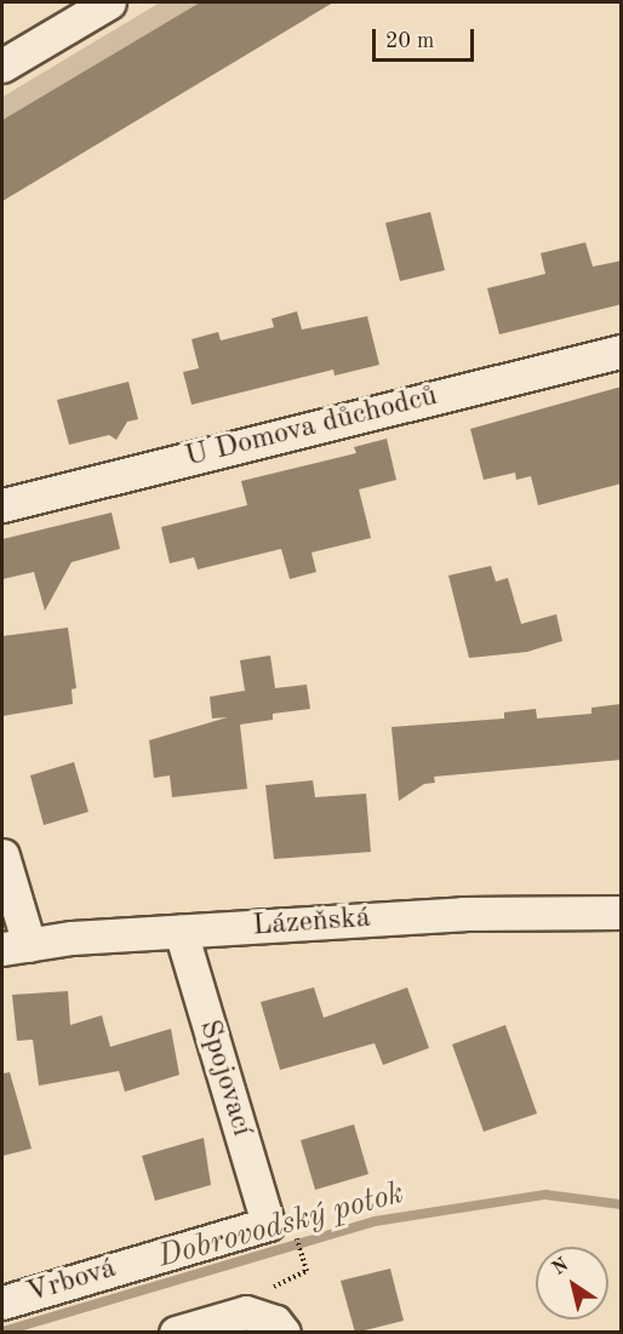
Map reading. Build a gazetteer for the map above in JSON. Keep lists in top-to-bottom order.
{
  "streets": {
    "street": [
      "U Domova důchodců",
      "Lázeňská",
      "Spojovací",
      "Vrbová"
    ]
  },
  "crossings": [
    ["Lázeňská", "Spojovací"],
    ["Spojovací", "Vrbová"]
  ],
  "water": ["Dobrovodský potok"],
  "scale_bar": "20 m",
  "north": "top left"
}
